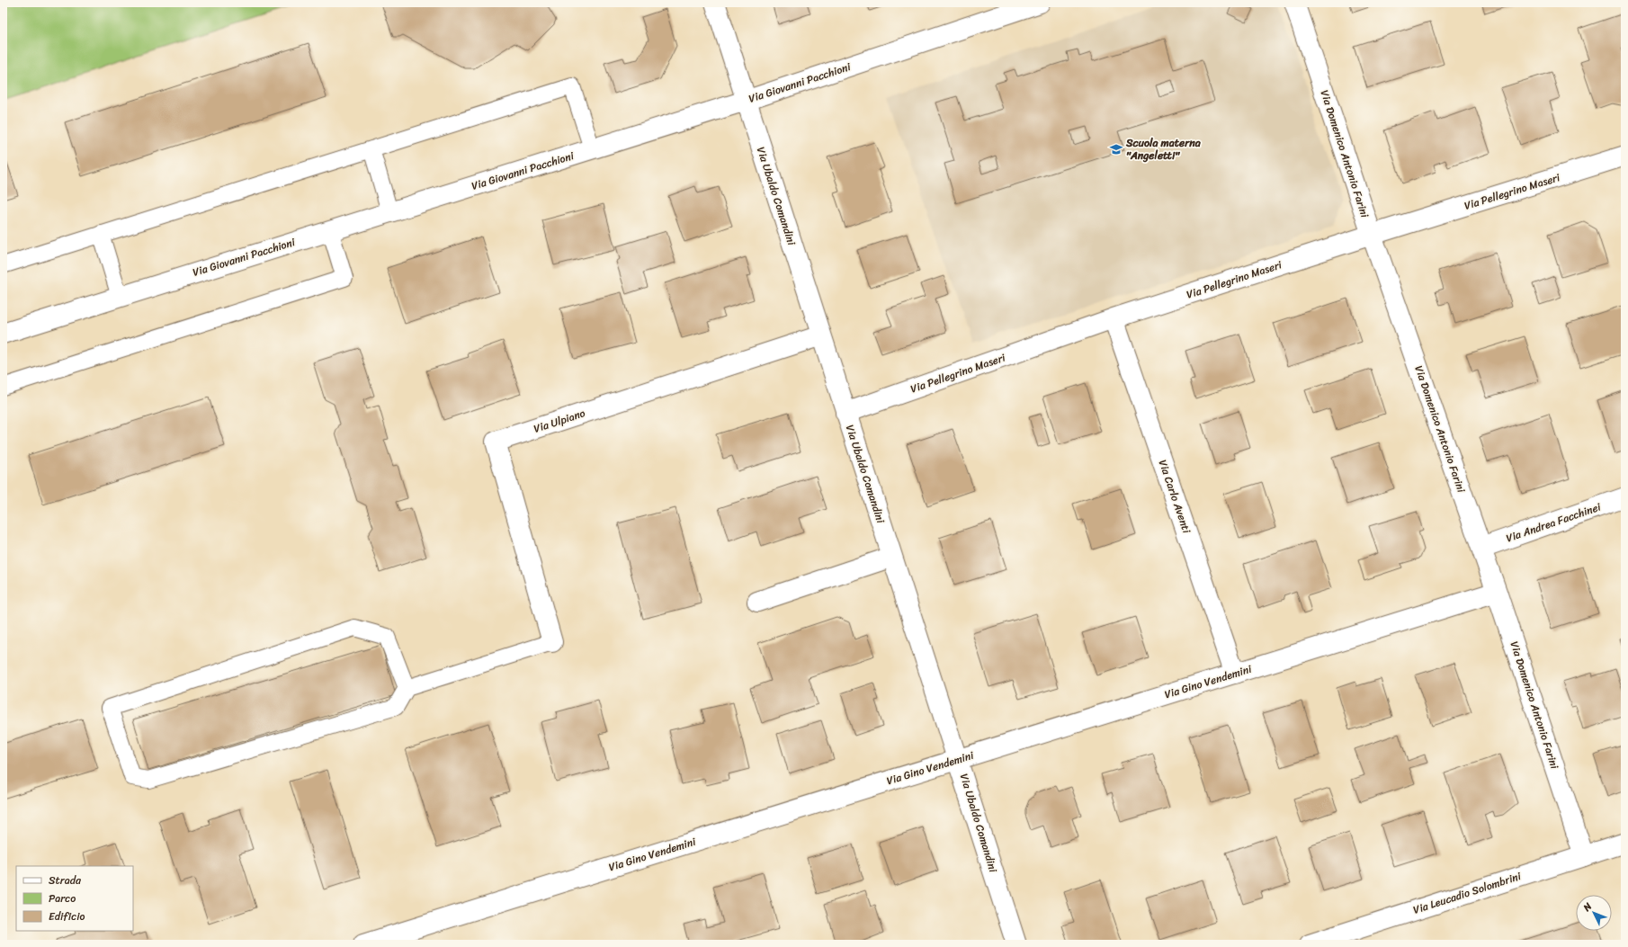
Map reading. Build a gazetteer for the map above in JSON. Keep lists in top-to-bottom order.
{
  "streets": {
    "street": [
      "Via Giovanni Pacchioni",
      "Via Domenico Antonio Farini",
      "Via Pellegrino Maseri",
      "Via Ubaldo Comandini",
      "Via Ulpiano",
      "Via Carlo Aventi",
      "Via Andrea Facchinei",
      "Via Gino Vendemini",
      "Via Leucadio Solombrini"
    ]
  },
  "crossings": [
    ["Via Giovanni Pacchioni", "Via Ubaldo Comandini"],
    ["Via Domenico Antonio Farini", "Via Pellegrino Maseri"],
    ["Via Domenico Antonio Farini", "Via Andrea Facchinei"],
    ["Via Domenico Antonio Farini", "Via Gino Vendemini"],
    ["Via Domenico Antonio Farini", "Via Leucadio Solombrini"],
    ["Via Pellegrino Maseri", "Via Ubaldo Comandini"],
    ["Via Pellegrino Maseri", "Via Carlo Aventi"],
    ["Via Ubaldo Comandini", "Via Ulpiano"],
    ["Via Ubaldo Comandini", "Via Gino Vendemini"],
    ["Via Carlo Aventi", "Via Gino Vendemini"]
  ],
  "places": {
    "school or university": ["Scuola materna \"Angeletti\""]
  },
  "legend": ["Strada", "Parco", "Edificio"],
  "north": "top left"
}
